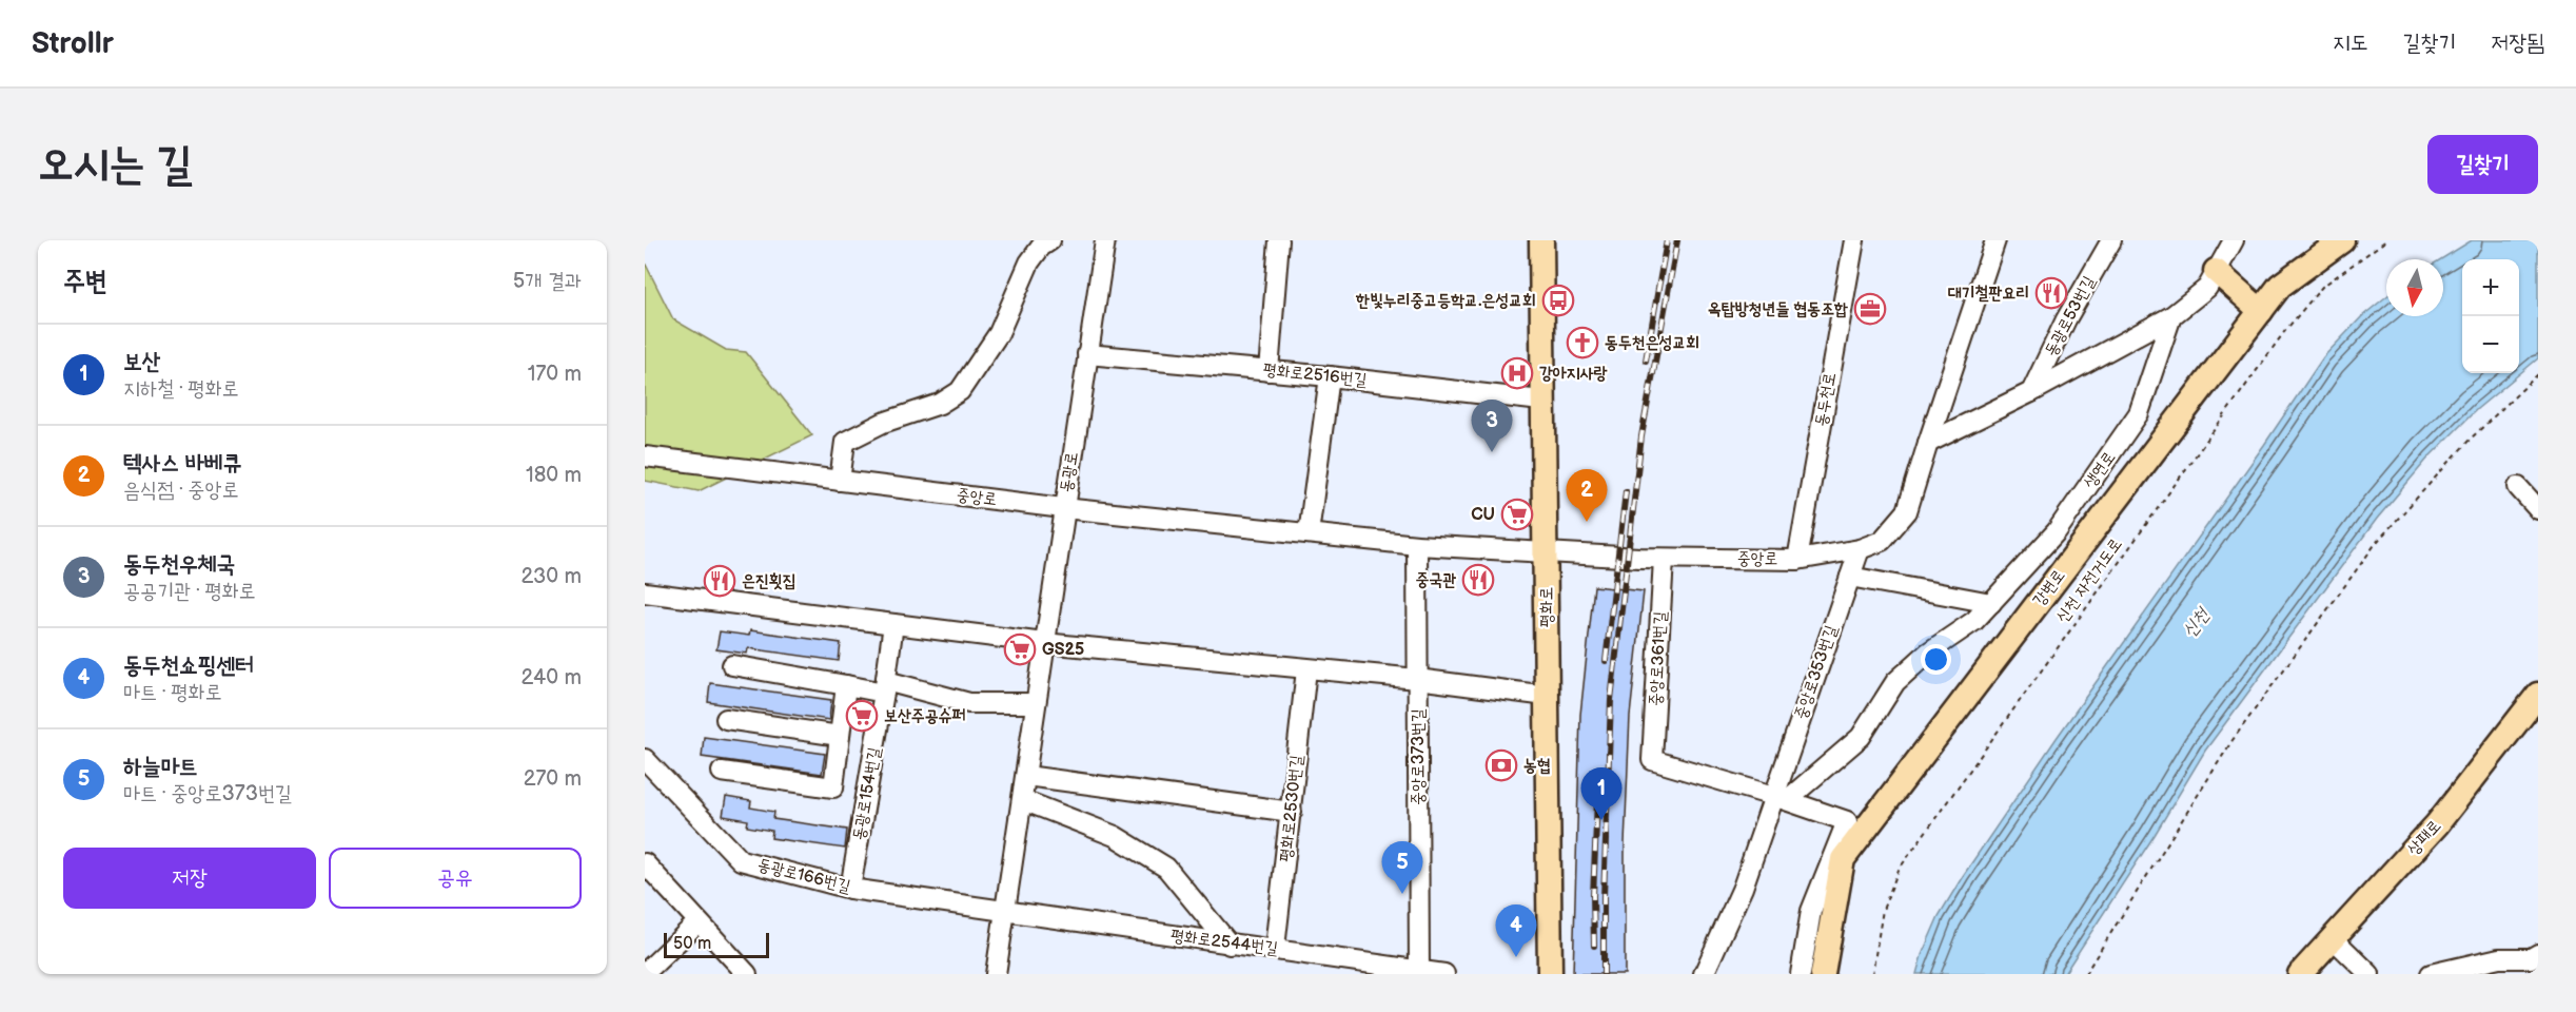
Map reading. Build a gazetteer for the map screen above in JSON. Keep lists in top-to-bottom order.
{
  "streets": {
    "main road": ["강변로", "평화로", "상패로"],
    "street": [
      "동광로53번길",
      "평화로2516번길",
      "동두천로",
      "생연로",
      "동광로",
      "중앙로",
      "중앙로361번길",
      "중앙로353번길",
      "중앙로373번길",
      "동광로154번길",
      "평화로2530번길",
      "동광로166번길",
      "평화로2544번길"
    ],
    "path": ["신천 자전거도로"]
  },
  "crossings": [
    ["평화로2516번길", "동광로"],
    ["평화로2516번길", "평화로"],
    ["동두천로", "중앙로"],
    ["동광로", "중앙로"],
    ["동광로", "동광로166번길"],
    ["동광로", "평화로2544번길"],
    ["중앙로", "평화로"],
    ["중앙로", "중앙로361번길"],
    ["중앙로", "중앙로353번길"],
    ["중앙로", "중앙로373번길"],
    ["중앙로361번길", "중앙로353번길"],
    ["중앙로373번길", "평화로2544번길"],
    ["동광로154번길", "동광로166번길"],
    ["평화로2530번길", "평화로2544번길"],
    ["동광로166번길", "평화로2544번길"]
  ],
  "water": ["신천"],
  "places": {
    "restaurant": ["대기철판요리", "중국관", "은진횟집"],
    "bus stop": ["한빛누리중고등학교.은성교회"],
    "office": ["옥탑방청년들 협동조합"],
    "church": ["동두천은성교회"],
    "hospital": ["강아지사랑"],
    "supermarket": ["CU", "GS25", "보산주공슈퍼"],
    "bank": ["농협"]
  },
  "scale_bar": "50 m",
  "north": "bottom",
  "page": {
    "header": "Strollr",
    "nav": ["지도", "길찾기", "저장됨"],
    "buttons": [
      "길찾기",
      ["저장", "공유"]
    ],
    "title": "오시는 길",
    "heading": ["주변", "5개 결과"],
    "map_buttons": ["+", "−"],
    "list": [
      {
        "mark": "1",
        "name": "보산",
        "note": "지하철 · 평화로",
        "value": "170 m"
      },
      {
        "mark": "2",
        "name": "텍사스 바베큐",
        "note": "음식점 · 중앙로",
        "value": "180 m"
      },
      {
        "mark": "3",
        "name": "동두천우체국",
        "note": "공공기관 · 평화로",
        "value": "230 m"
      },
      {
        "mark": "4",
        "name": "동두천쇼핑센터",
        "note": "마트 · 평화로",
        "value": "240 m"
      },
      {
        "mark": "5",
        "name": "하늘마트",
        "note": "마트 · 중앙로373번길",
        "value": "270 m"
      }
    ],
    "pins": [
      "3",
      "2",
      "1",
      "5",
      "4"
    ],
    "scale": "50 m"
  }
}
